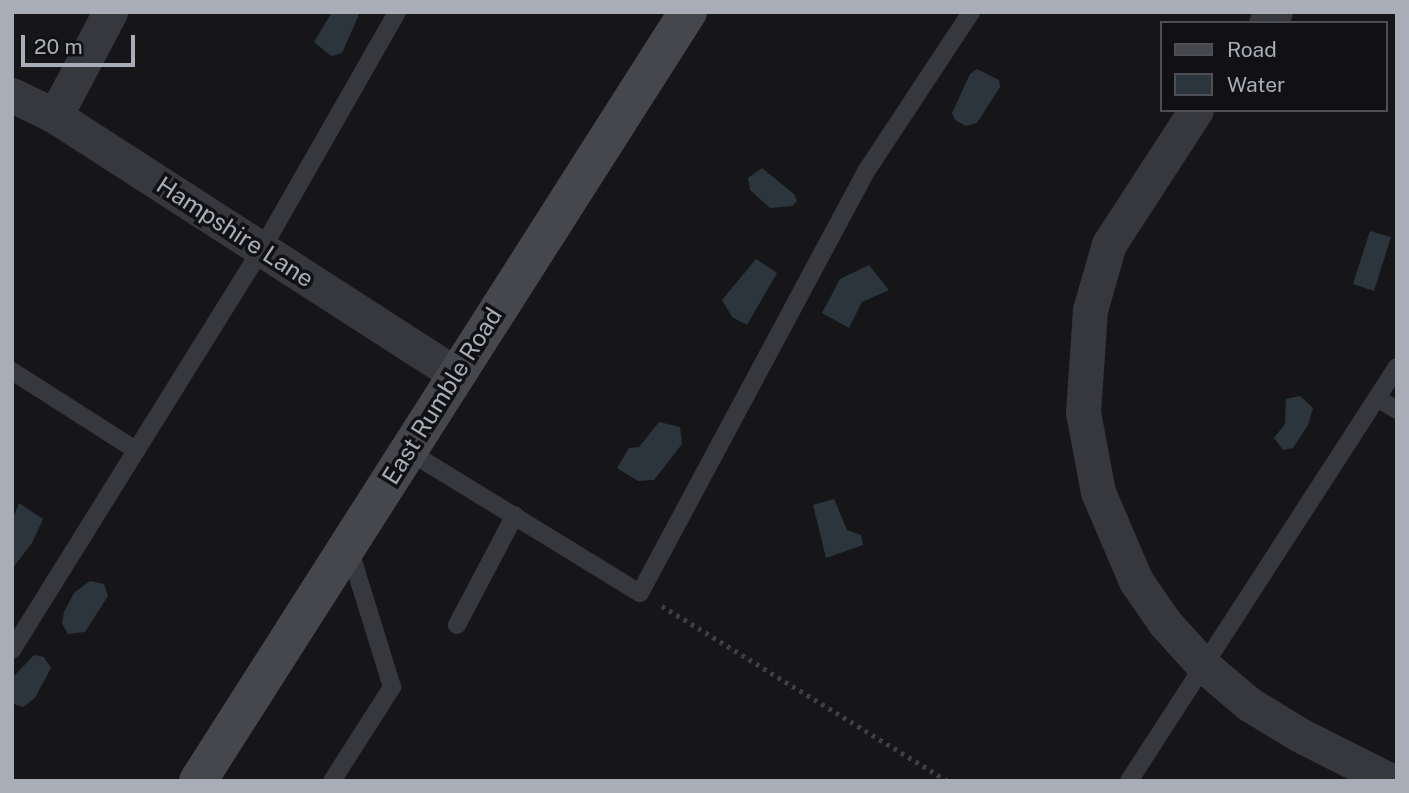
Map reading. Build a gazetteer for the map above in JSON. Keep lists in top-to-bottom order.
{
  "streets": {
    "street": ["Hampshire Lane", "East Rumble Road"]
  },
  "crossings": [
    ["Hampshire Lane", "East Rumble Road"]
  ],
  "legend": ["Road", "Water"],
  "scale_bar": "20 m"
}
